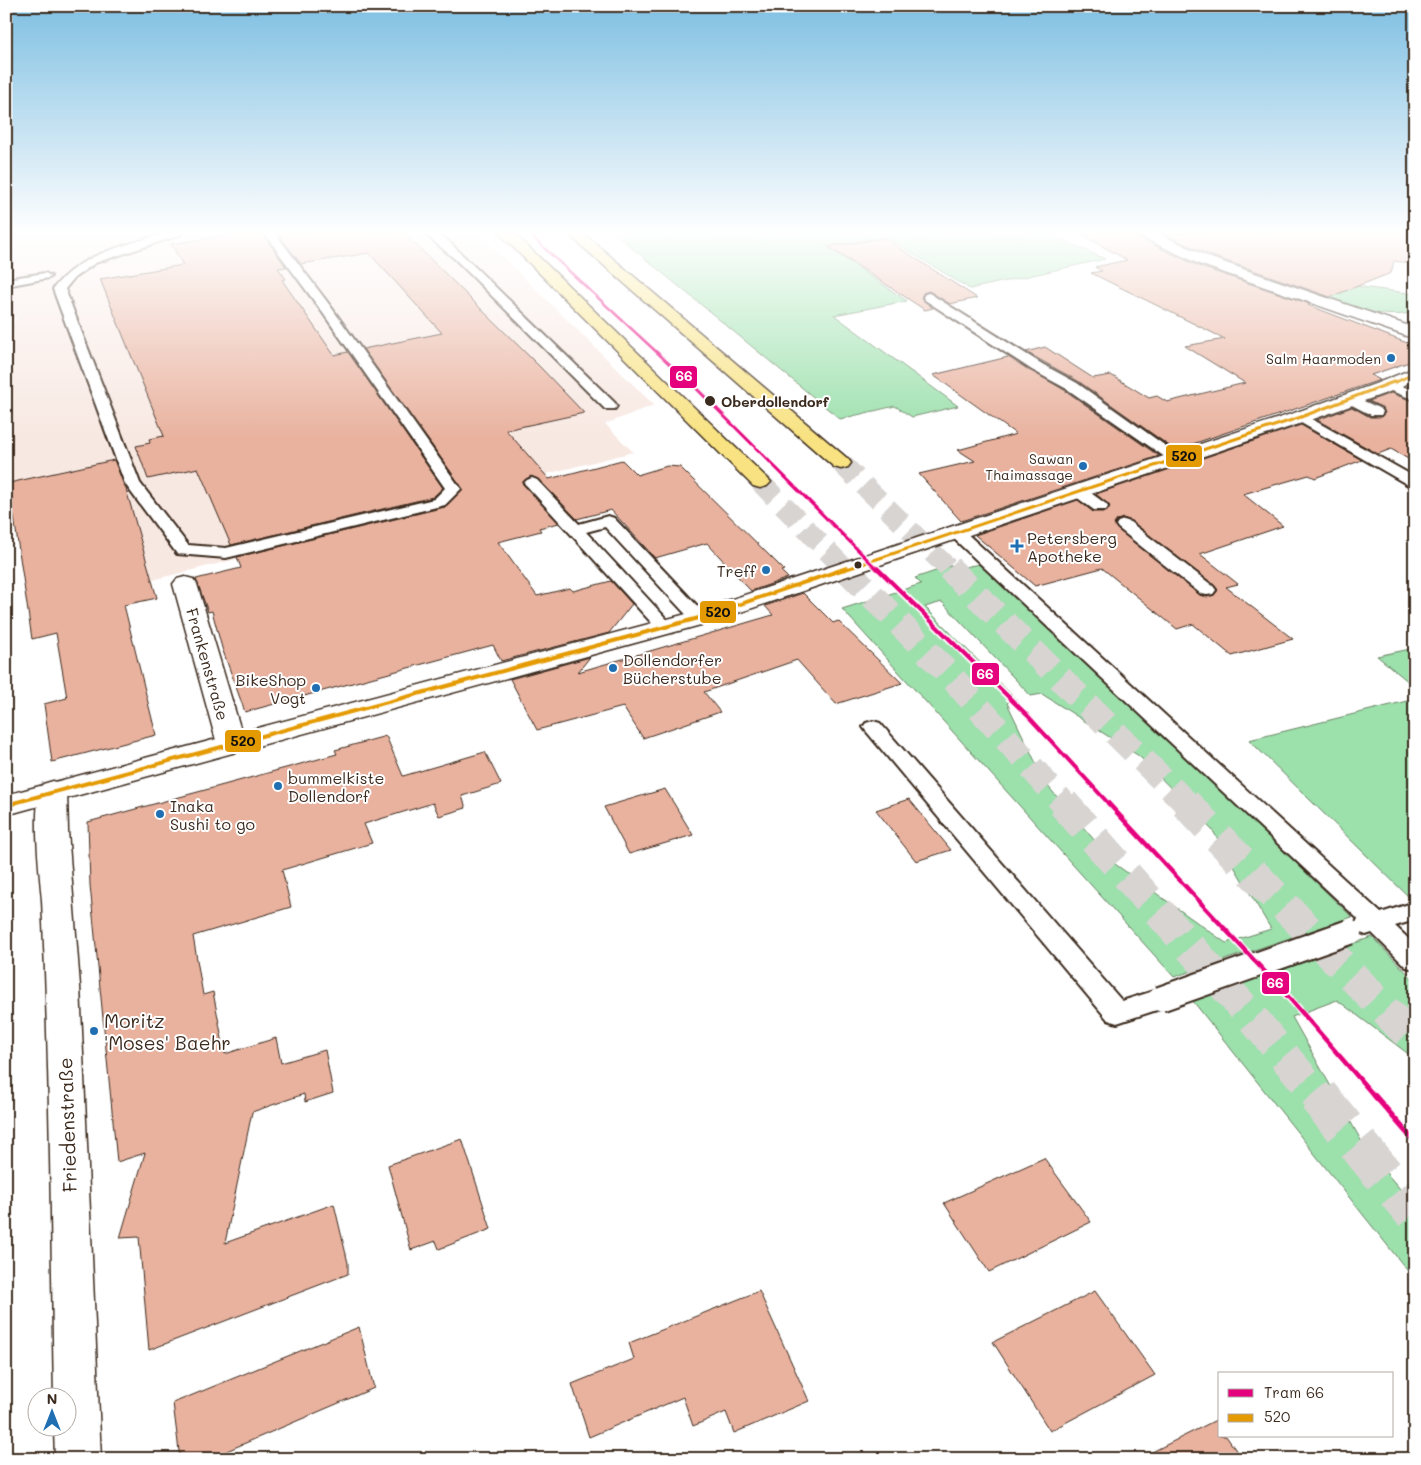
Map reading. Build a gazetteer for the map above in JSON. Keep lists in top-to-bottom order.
{
  "streets": {
    "street": ["Frankenstraße", "Friedenstraße"]
  },
  "places": {
    "other": [
      "Salm Haarmoden",
      "Oberdollendorf",
      "Sawan Thaimassage",
      "Treff",
      "Dollendorfer Bücherstube",
      "BikeShop Vogt",
      "bummelkiste Dollendorf",
      "Inaka Sushi to go",
      "Moritz 'Moses' Baehr"
    ],
    "health": ["Petersberg Apotheke"]
  },
  "lines": ["tram line 66", "transit line 520"],
  "legend": ["Tram 66", "520"],
  "north": "top"
}
